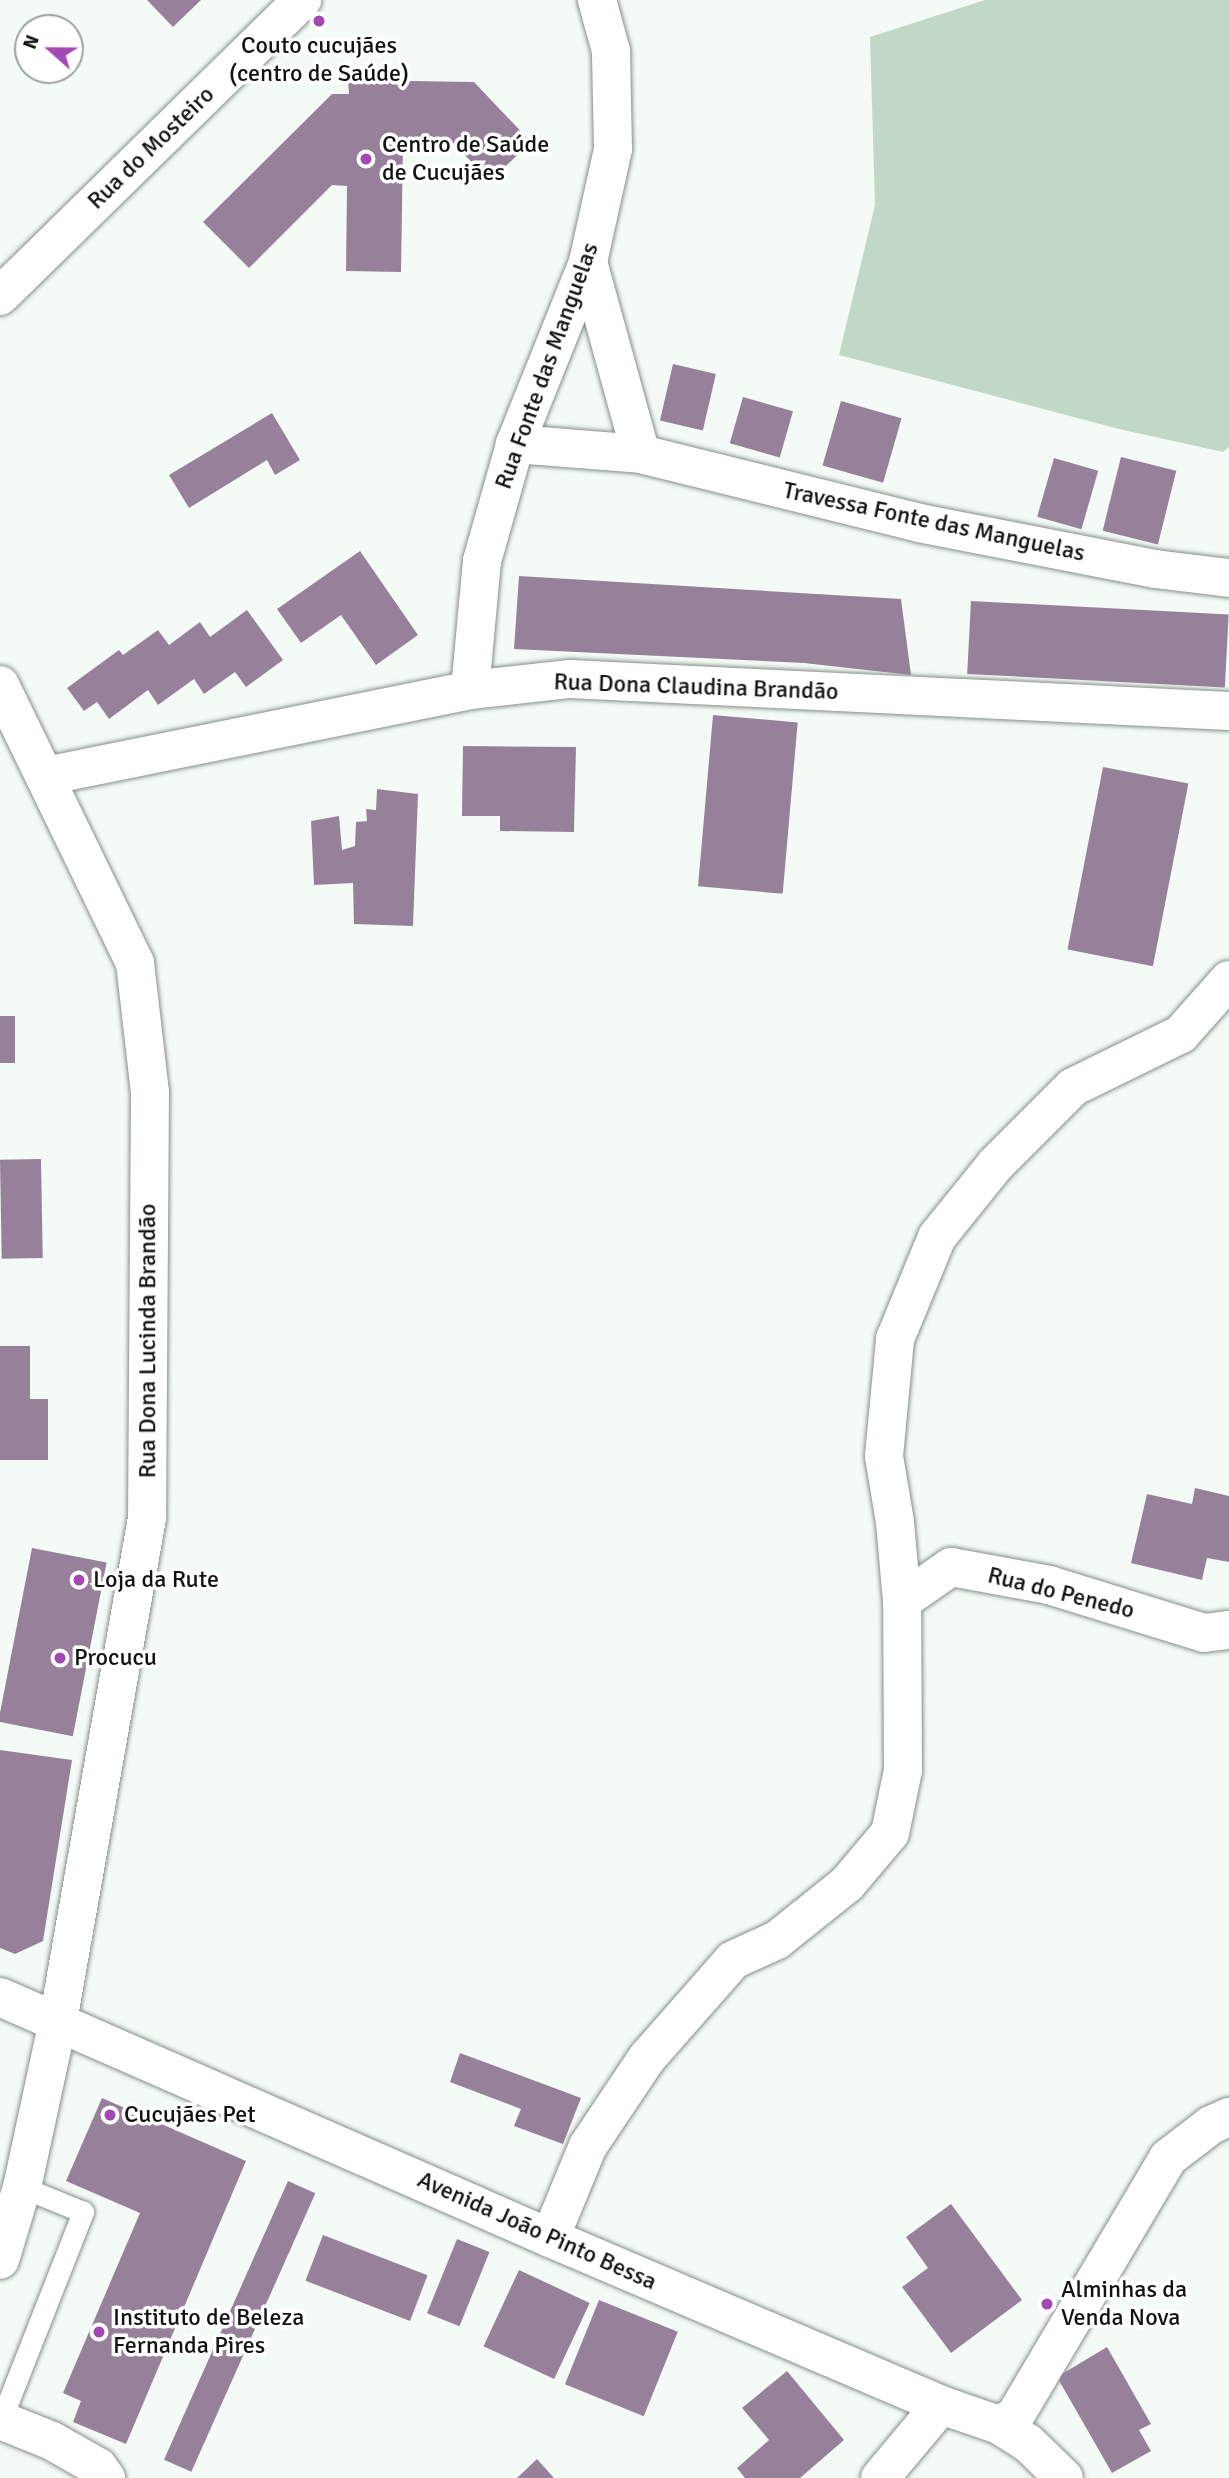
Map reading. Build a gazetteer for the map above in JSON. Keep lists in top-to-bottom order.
{
  "streets": {
    "street": [
      "Rua do Mosteiro",
      "Rua Fonte das Manguelas",
      "Travessa Fonte das Manguelas",
      "Rua Dona Claudina Brandão",
      "Rua Dona Lucinda Brandão",
      "Rua do Penedo",
      "Avenida João Pinto Bessa"
    ]
  },
  "crossings": [
    ["Rua Fonte das Manguelas", "Travessa Fonte das Manguelas"],
    ["Rua Fonte das Manguelas", "Rua Dona Claudina Brandão"],
    ["Rua Dona Claudina Brandão", "Rua Dona Lucinda Brandão"],
    ["Rua Dona Lucinda Brandão", "Avenida João Pinto Bessa"]
  ],
  "places": [
    "Couto cucujães (centro de Saúde)",
    "Centro de Saúde de Cucujães",
    "Loja da Rute",
    "Procucu",
    "Cucujães Pet",
    "Alminhas da Venda Nova",
    "Instituto de Beleza Fernanda Pires"
  ],
  "north": "left"
}
